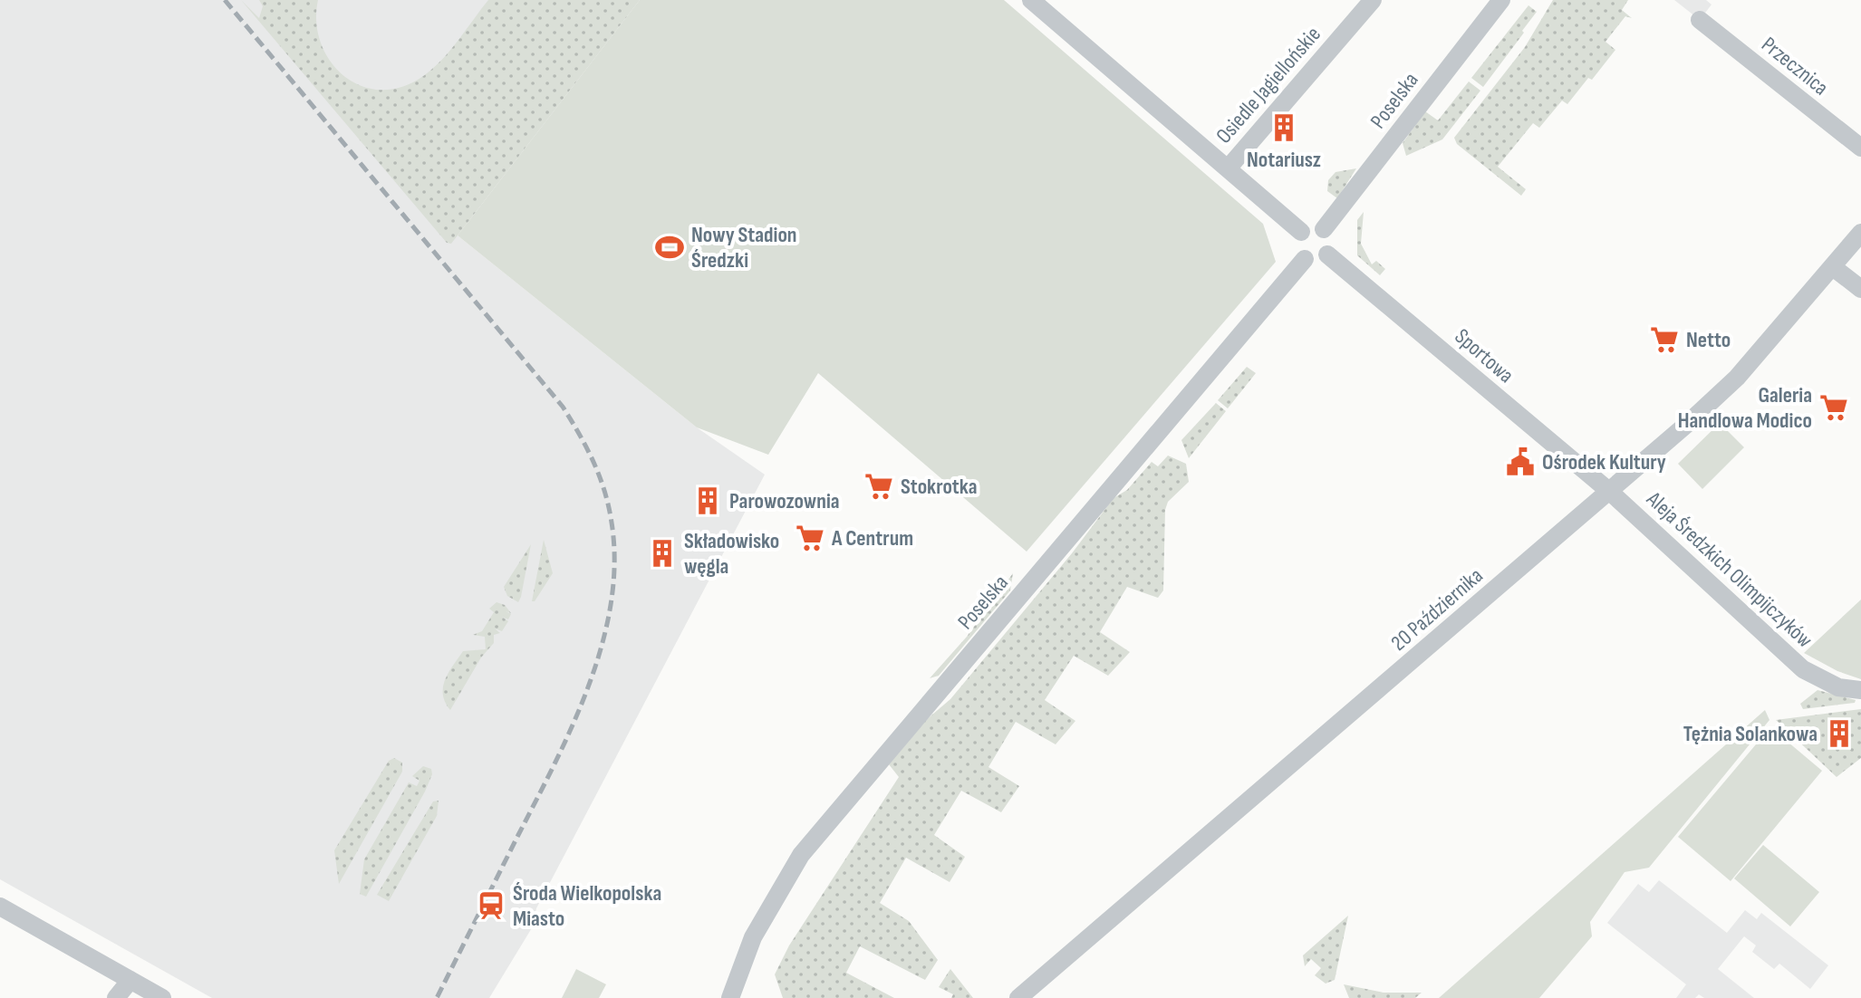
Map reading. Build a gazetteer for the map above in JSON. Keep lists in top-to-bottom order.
{
  "streets": {
    "street": [
      "Przecznica",
      "Osiedle Jagiellońskie",
      "Poselska",
      "Sportowa",
      "Aleja Średzkich Olimpijczyków",
      "20 Października"
    ]
  },
  "crossings": [
    ["Poselska", "Sportowa"],
    ["Sportowa", "Aleja Średzkich Olimpijczyków"],
    ["Sportowa", "20 Października"],
    ["Aleja Średzkich Olimpijczyków", "20 Października"]
  ],
  "places": {
    "building": [
      "Notariusz",
      "Parowozownia",
      "Składowisko węgla",
      "Tężnia Solankowa"
    ],
    "sports": ["Nowy Stadion Średzki"],
    "supermarket": [
      "Netto",
      "Galeria Handlowa Modico",
      "Stokrotka",
      "A Centrum"
    ],
    "public building": ["Ośrodek Kultury"],
    "station": ["Środa Wielkopolska Miasto"]
  }
}
